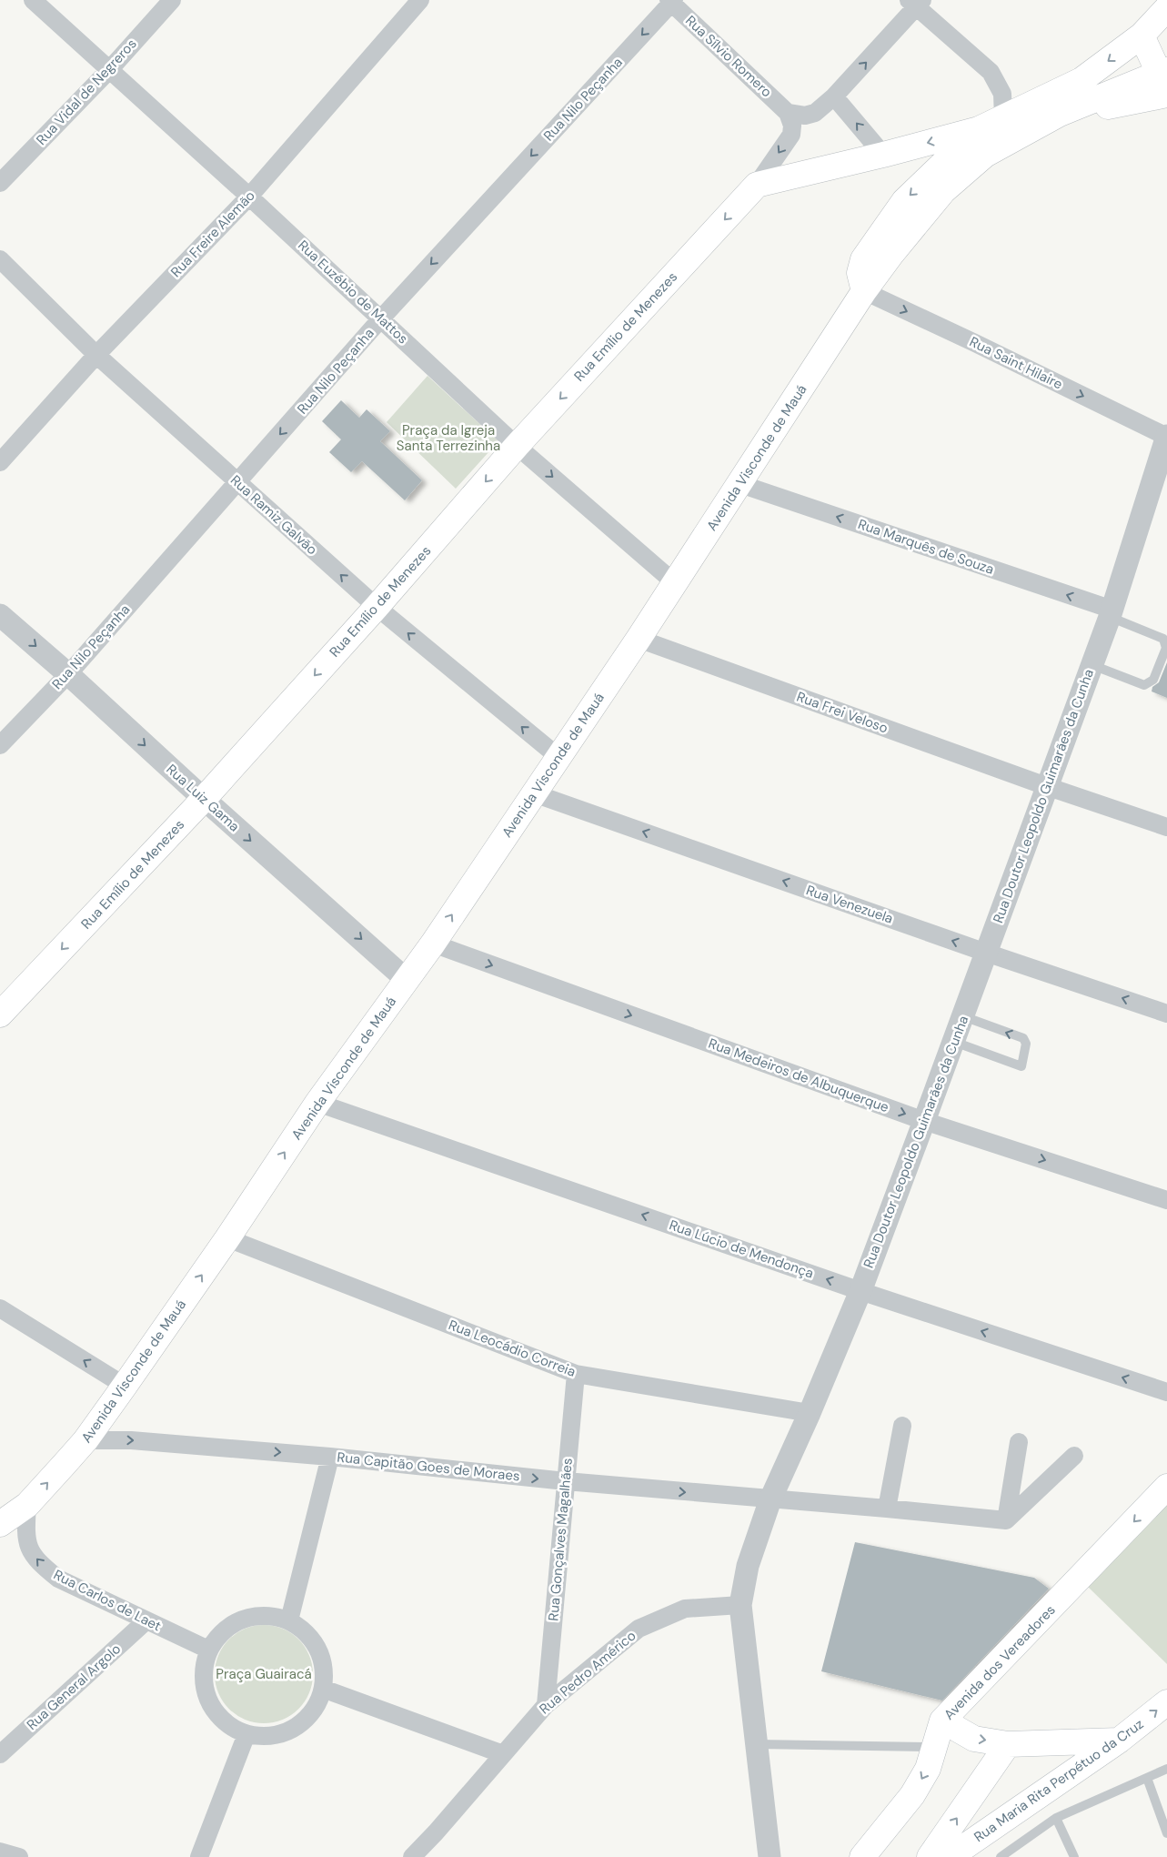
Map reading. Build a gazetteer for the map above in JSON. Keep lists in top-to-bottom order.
{
  "streets": {
    "main road": [
      "Rua Emílio de Menezes",
      "Avenida Visconde de Mauá",
      "Avenida dos Vereadores",
      "Rua Maria Rita Perpétuo da Cruz"
    ],
    "street": [
      "Rua Sílvio Romero",
      "Rua Vidal de Negreros",
      "Rua Nilo Peçanha",
      "Rua Freire Alemão",
      "Rua Euzébio de Mattos",
      "Rua Saint Hilaire",
      "Rua Ramiz Galvão",
      "Rua Marquês de Souza",
      "Rua Frei Veloso",
      "Rua Doutor Leopoldo Guimarães da Cunha",
      "Rua Luiz Gama",
      "Rua Venezuela",
      "Rua Medeiros de Albuquerque",
      "Rua Lúcio de Mendonça",
      "Rua Leocádio Correia",
      "Rua Capitão Goes de Moraes",
      "Rua Gonçalves Magalhães",
      "Rua Carlos de Laet",
      "Rua Pedro Américo",
      "Rua General Argolo"
    ]
  },
  "crossings": [
    ["Rua Sílvio Romero", "Rua Nilo Peçanha"],
    ["Rua Sílvio Romero", "Rua Emílio de Menezes"],
    ["Rua Vidal de Negreros", "Rua Euzébio de Mattos"],
    ["Rua Nilo Peçanha", "Rua Euzébio de Mattos"],
    ["Rua Nilo Peçanha", "Rua Ramiz Galvão"],
    ["Rua Nilo Peçanha", "Rua Luiz Gama"],
    ["Rua Freire Alemão", "Rua Euzébio de Mattos"],
    ["Rua Freire Alemão", "Rua Ramiz Galvão"],
    ["Rua Euzébio de Mattos", "Rua Emílio de Menezes"],
    ["Rua Euzébio de Mattos", "Avenida Visconde de Mauá"],
    ["Rua Emílio de Menezes", "Rua Ramiz Galvão"],
    ["Rua Emílio de Menezes", "Rua Luiz Gama"],
    ["Rua Saint Hilaire", "Avenida Visconde de Mauá"],
    ["Rua Saint Hilaire", "Rua Doutor Leopoldo Guimarães da Cunha"],
    ["Avenida Visconde de Mauá", "Rua Ramiz Galvão"],
    ["Avenida Visconde de Mauá", "Rua Marquês de Souza"],
    ["Avenida Visconde de Mauá", "Rua Frei Veloso"],
    ["Avenida Visconde de Mauá", "Rua Luiz Gama"],
    ["Avenida Visconde de Mauá", "Rua Venezuela"],
    ["Avenida Visconde de Mauá", "Rua Medeiros de Albuquerque"],
    ["Avenida Visconde de Mauá", "Rua Lúcio de Mendonça"],
    ["Avenida Visconde de Mauá", "Rua Leocádio Correia"],
    ["Avenida Visconde de Mauá", "Rua Capitão Goes de Moraes"],
    ["Avenida Visconde de Mauá", "Rua Carlos de Laet"],
    ["Rua Marquês de Souza", "Rua Doutor Leopoldo Guimarães da Cunha"],
    ["Rua Frei Veloso", "Rua Doutor Leopoldo Guimarães da Cunha"],
    ["Rua Doutor Leopoldo Guimarães da Cunha", "Rua Venezuela"],
    ["Rua Doutor Leopoldo Guimarães da Cunha", "Rua Medeiros de Albuquerque"],
    ["Rua Doutor Leopoldo Guimarães da Cunha", "Rua Lúcio de Mendonça"],
    ["Rua Doutor Leopoldo Guimarães da Cunha", "Rua Leocádio Correia"],
    ["Rua Doutor Leopoldo Guimarães da Cunha", "Rua Capitão Goes de Moraes"],
    ["Rua Doutor Leopoldo Guimarães da Cunha", "Rua Pedro Américo"],
    ["Rua Leocádio Correia", "Rua Gonçalves Magalhães"],
    ["Rua Capitão Goes de Moraes", "Rua Gonçalves Magalhães"],
    ["Rua Gonçalves Magalhães", "Rua Pedro Américo"],
    ["Rua Carlos de Laet", "Rua General Argolo"]
  ],
  "one_way": [
    "Rua Nilo Peçanha",
    "Rua Emílio de Menezes",
    "Rua Saint Hilaire",
    "Rua Ramiz Galvão",
    "Rua Marquês de Souza",
    "Rua Luiz Gama",
    "Rua Venezuela",
    "Rua Medeiros de Albuquerque",
    "Rua Lúcio de Mendonça",
    "Rua Capitão Goes de Moraes",
    "Rua Carlos de Laet"
  ],
  "parks": ["Praça da Igreja Santa Terrezinha", "Praça Guairacá"]
}
